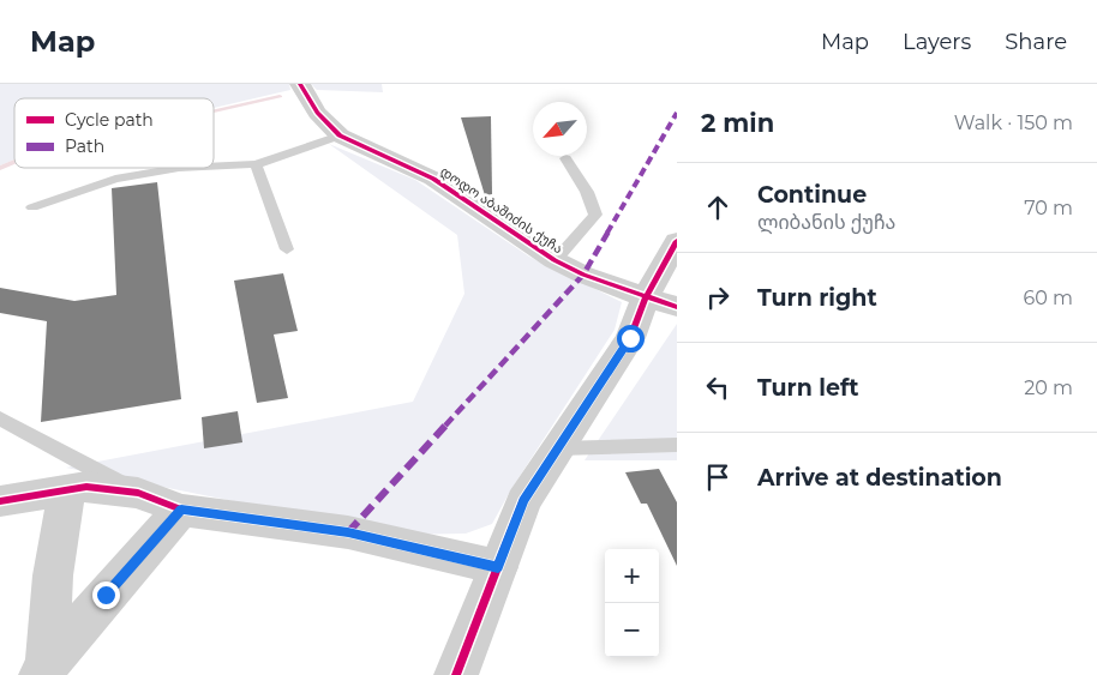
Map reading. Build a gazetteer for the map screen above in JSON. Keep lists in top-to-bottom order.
{
  "streets": {
    "street": ["დოდო აბაშიძის ქუჩა"]
  },
  "legend": ["Cycle path", "Path"],
  "north": "bottom left",
  "page": {
    "header": "Map",
    "nav": ["Map", "Layers", "Share"],
    "heading": ["2 min", "Walk · 150 m"],
    "list": [
      ["Continue", "ლიბანის ქუჩა", "70 m"],
      ["Turn right", "60 m"],
      ["Turn left", "20 m"],
      "Arrive at destination"
    ],
    "map_buttons": ["+", "−"]
  }
}
